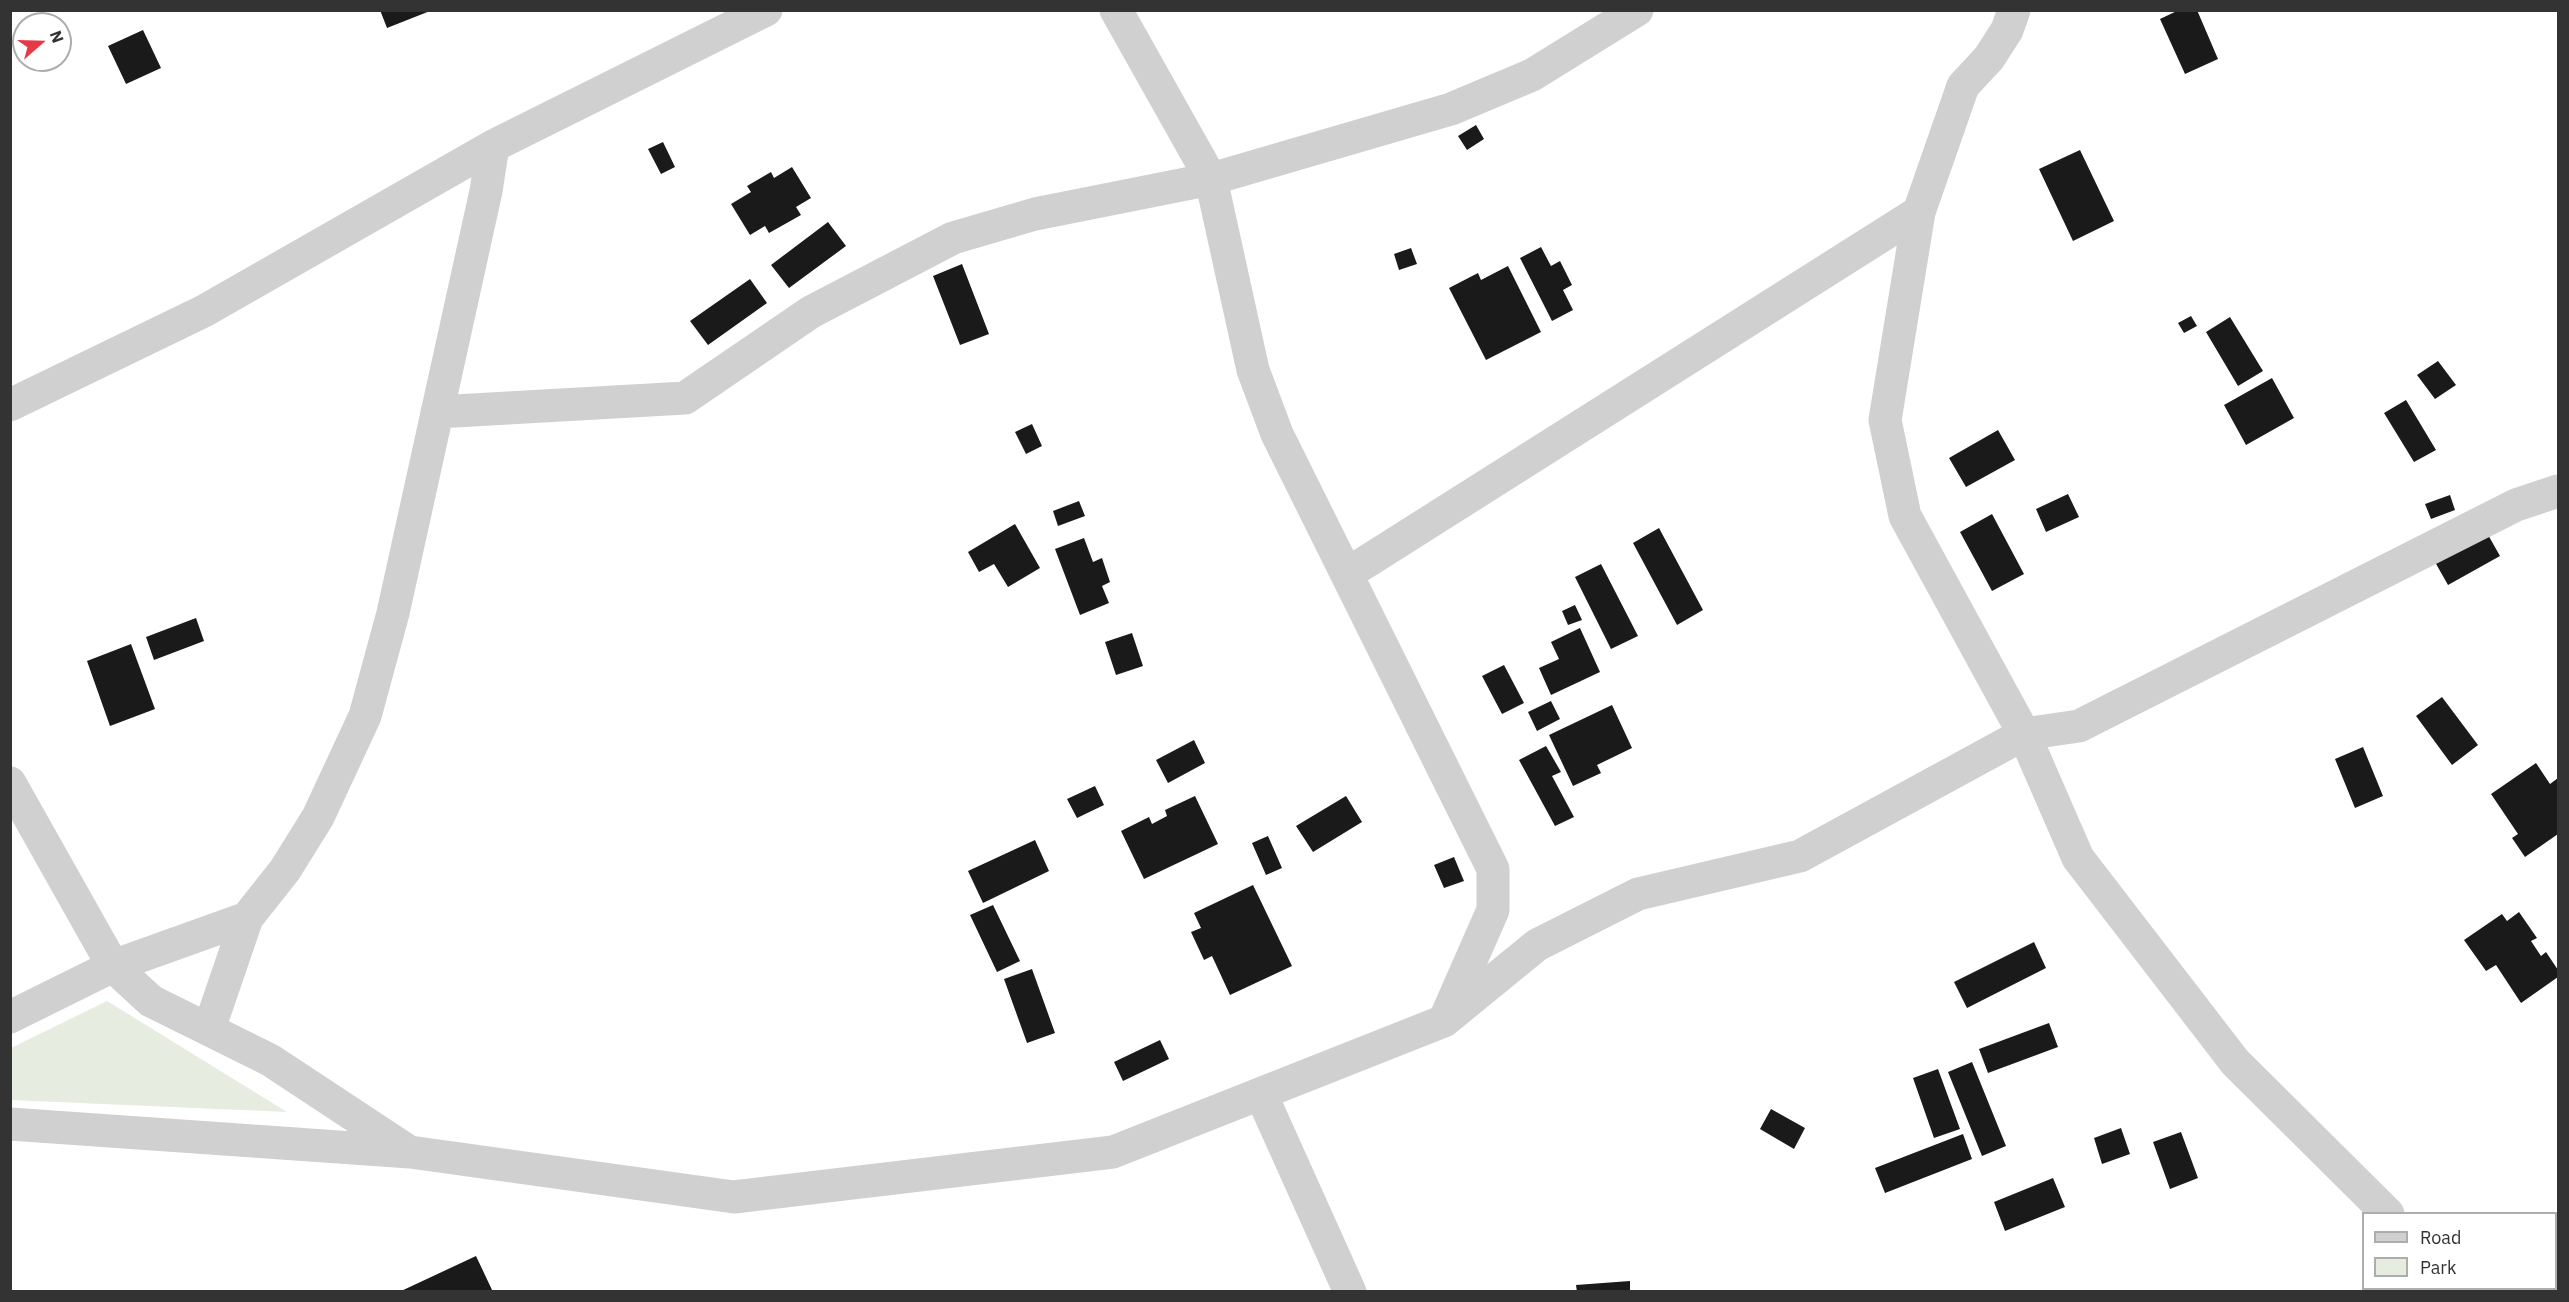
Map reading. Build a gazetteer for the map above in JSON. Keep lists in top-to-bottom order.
{
  "legend": ["Road", "Park"],
  "north": "right"
}
